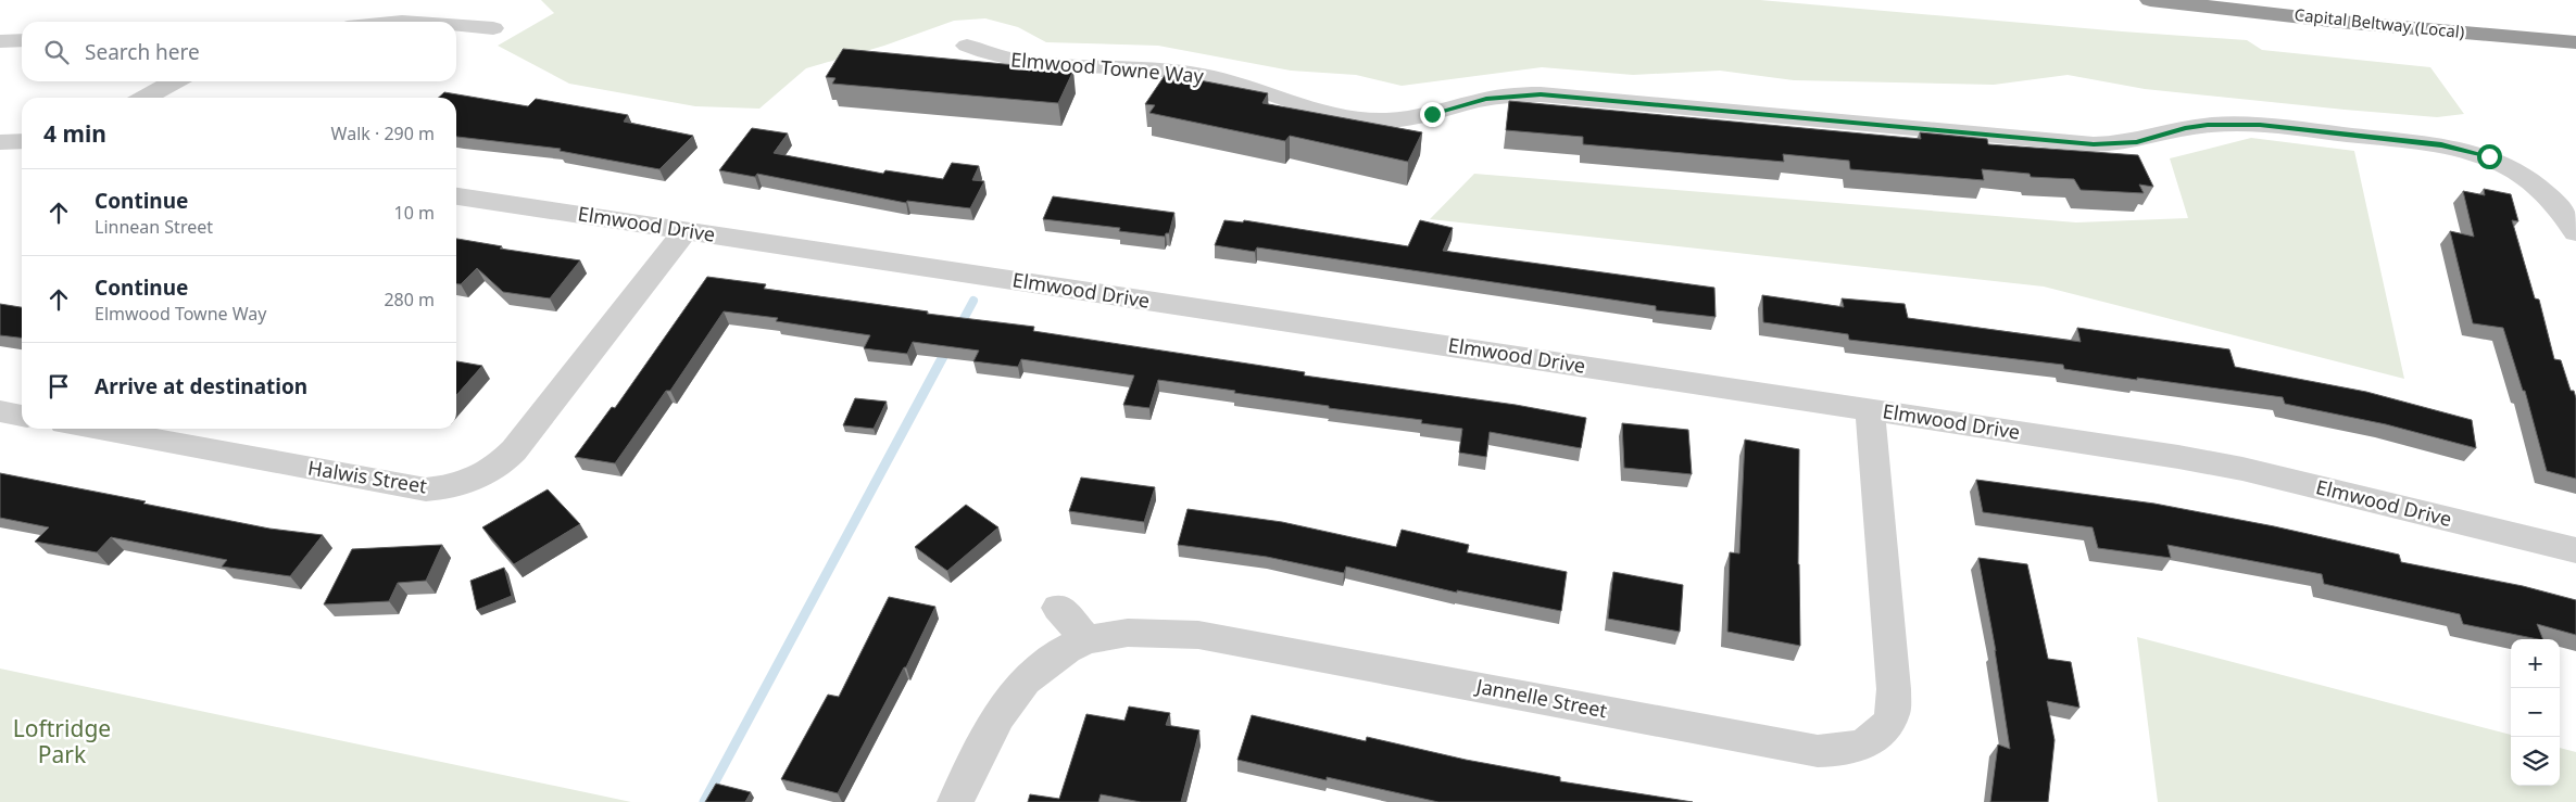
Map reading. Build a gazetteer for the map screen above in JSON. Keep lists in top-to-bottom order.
{
  "streets": {
    "highway": ["Capital Beltway (Local)"],
    "street": [
      "Elmwood Towne Way",
      "Elmwood Drive",
      "Halwis Street",
      "Jannelle Street"
    ]
  },
  "crossings": [
    ["Elmwood Drive", "Halwis Street"],
    ["Elmwood Drive", "Jannelle Street"]
  ],
  "parks": ["Loftridge Park"],
  "page": {
    "search": "Search here",
    "heading": ["4 min", "Walk · 290 m"],
    "list": [
      ["Continue", "Linnean Street", "10 m"],
      ["Continue", "Elmwood Towne Way", "280 m"],
      "Arrive at destination"
    ],
    "map_buttons": ["+", "−"]
  }
}
